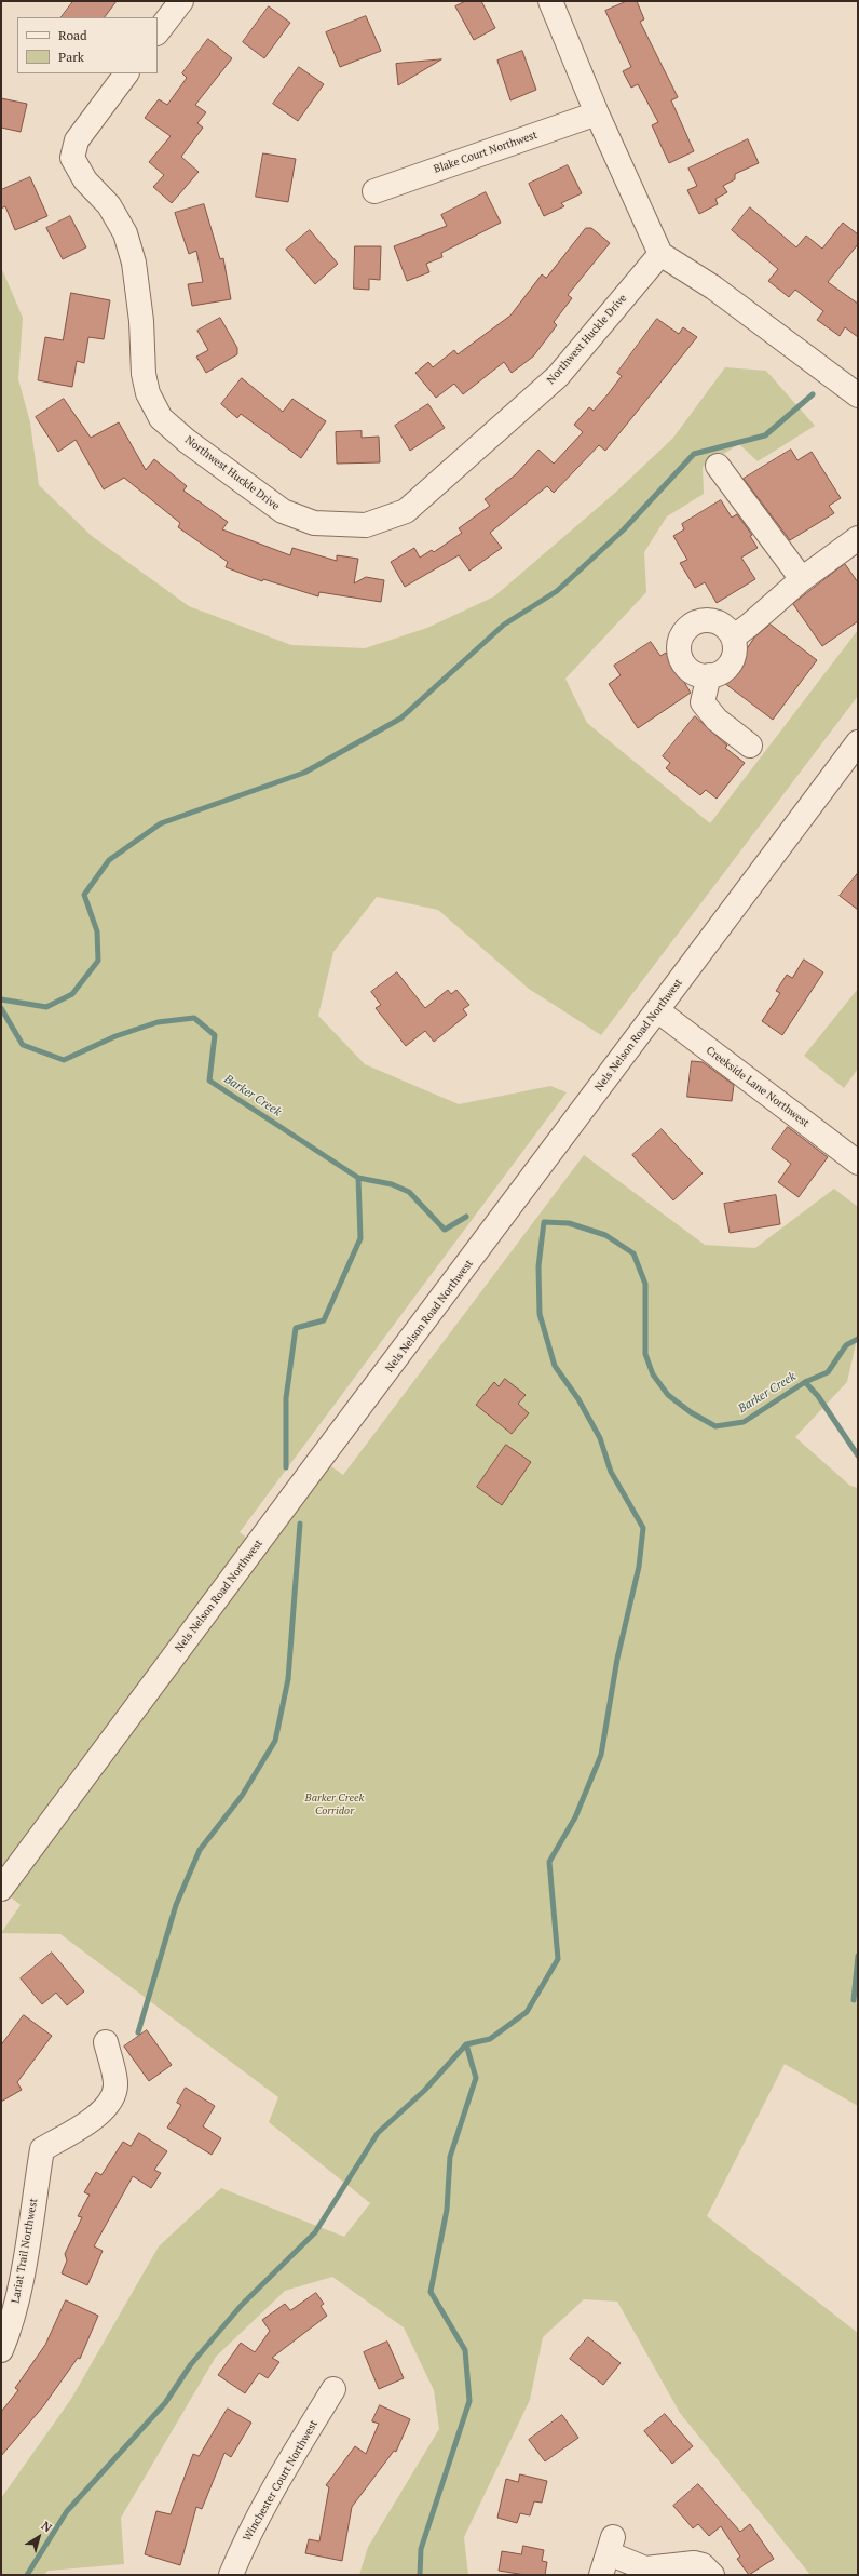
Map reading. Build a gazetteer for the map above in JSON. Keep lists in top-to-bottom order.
{
  "streets": {
    "street": [
      "Blake Court Northwest",
      "Northwest Huckle Drive",
      "Nels Nelson Road Northwest",
      "Creekside Lane Northwest",
      "Lariat Trail Northwest",
      "Winchester Court Northwest"
    ]
  },
  "crossings": [
    ["Nels Nelson Road Northwest", "Creekside Lane Northwest"]
  ],
  "water": ["Barker Creek"],
  "parks": ["Barker Creek Corridor"],
  "legend": ["Road", "Park"],
  "north": "top right"
}
